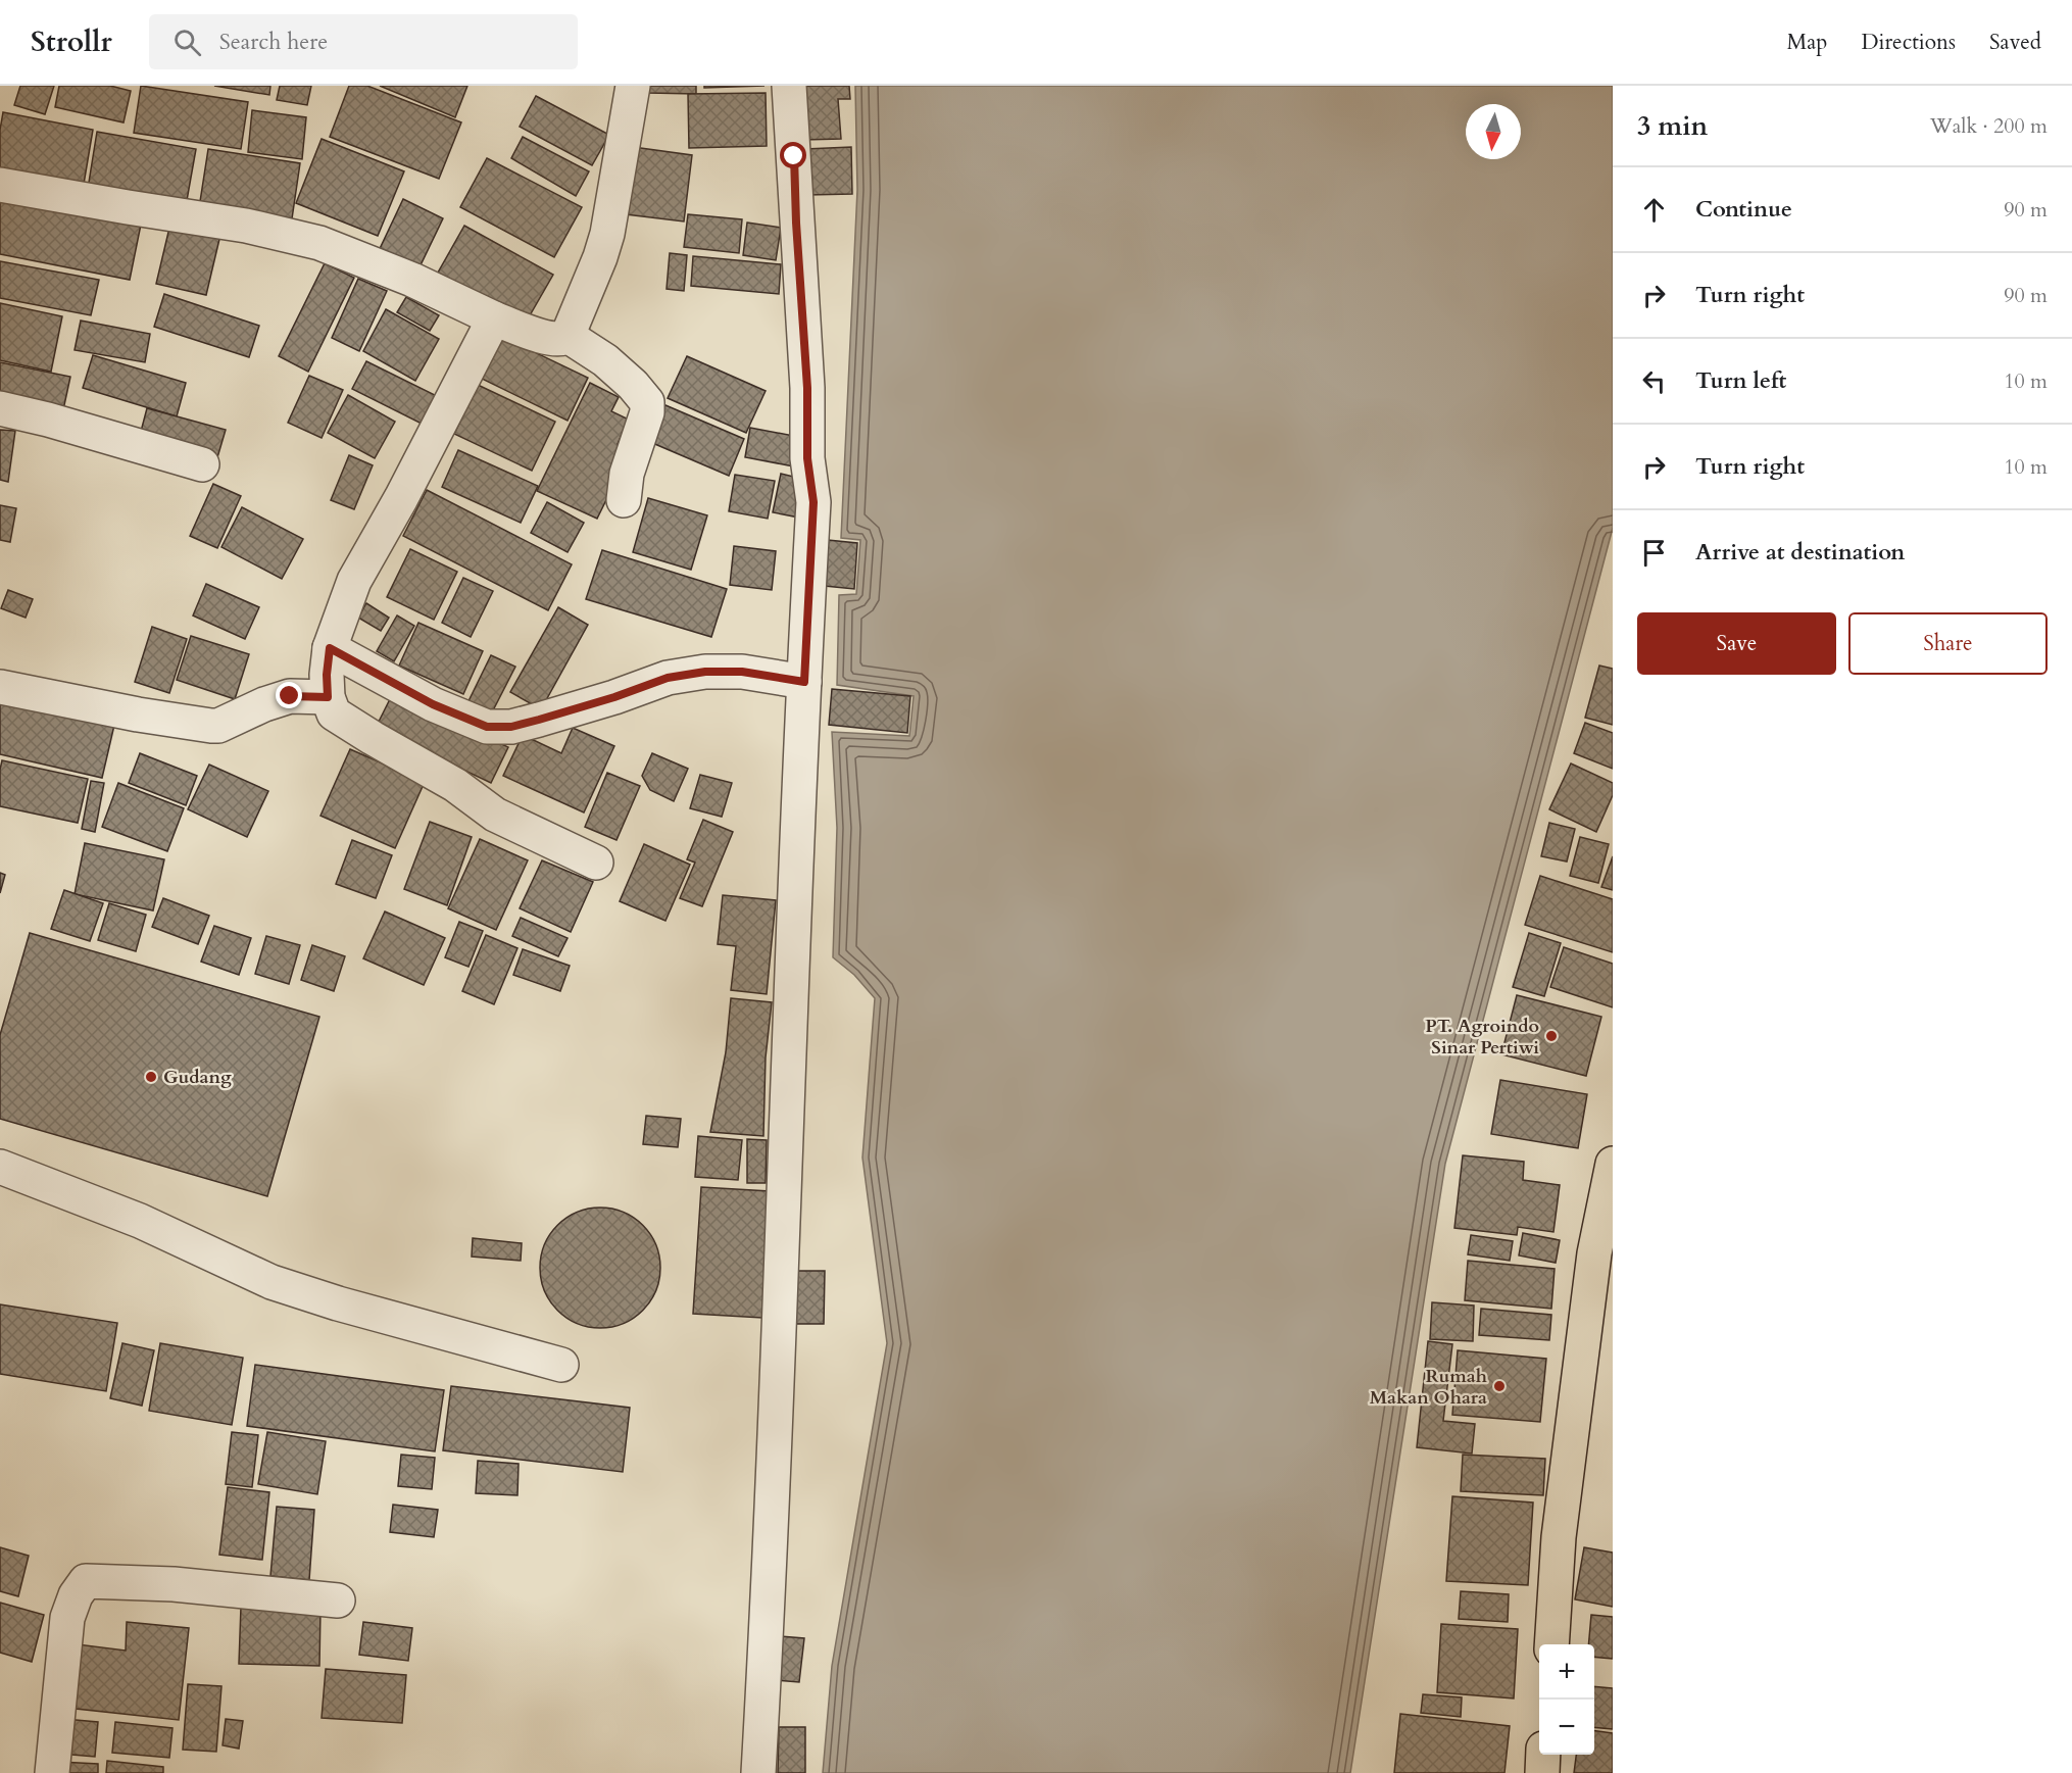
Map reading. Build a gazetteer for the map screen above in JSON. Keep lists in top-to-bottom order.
{
  "places": ["PT. Agroindo Sinar Pertiwi", "Gudang", "Rumah Makan Ohara"],
  "north": "bottom",
  "page": {
    "header": "Strollr",
    "search": "Search here",
    "nav": ["Map", "Directions", "Saved"],
    "heading": ["3 min", "Walk · 200 m"],
    "list": [
      ["Continue", "90 m"],
      ["Turn right", "90 m"],
      ["Turn left", "10 m"],
      ["Turn right", "10 m"],
      "Arrive at destination"
    ],
    "buttons": ["Save", "Share"],
    "map_buttons": ["+", "−"]
  }
}
